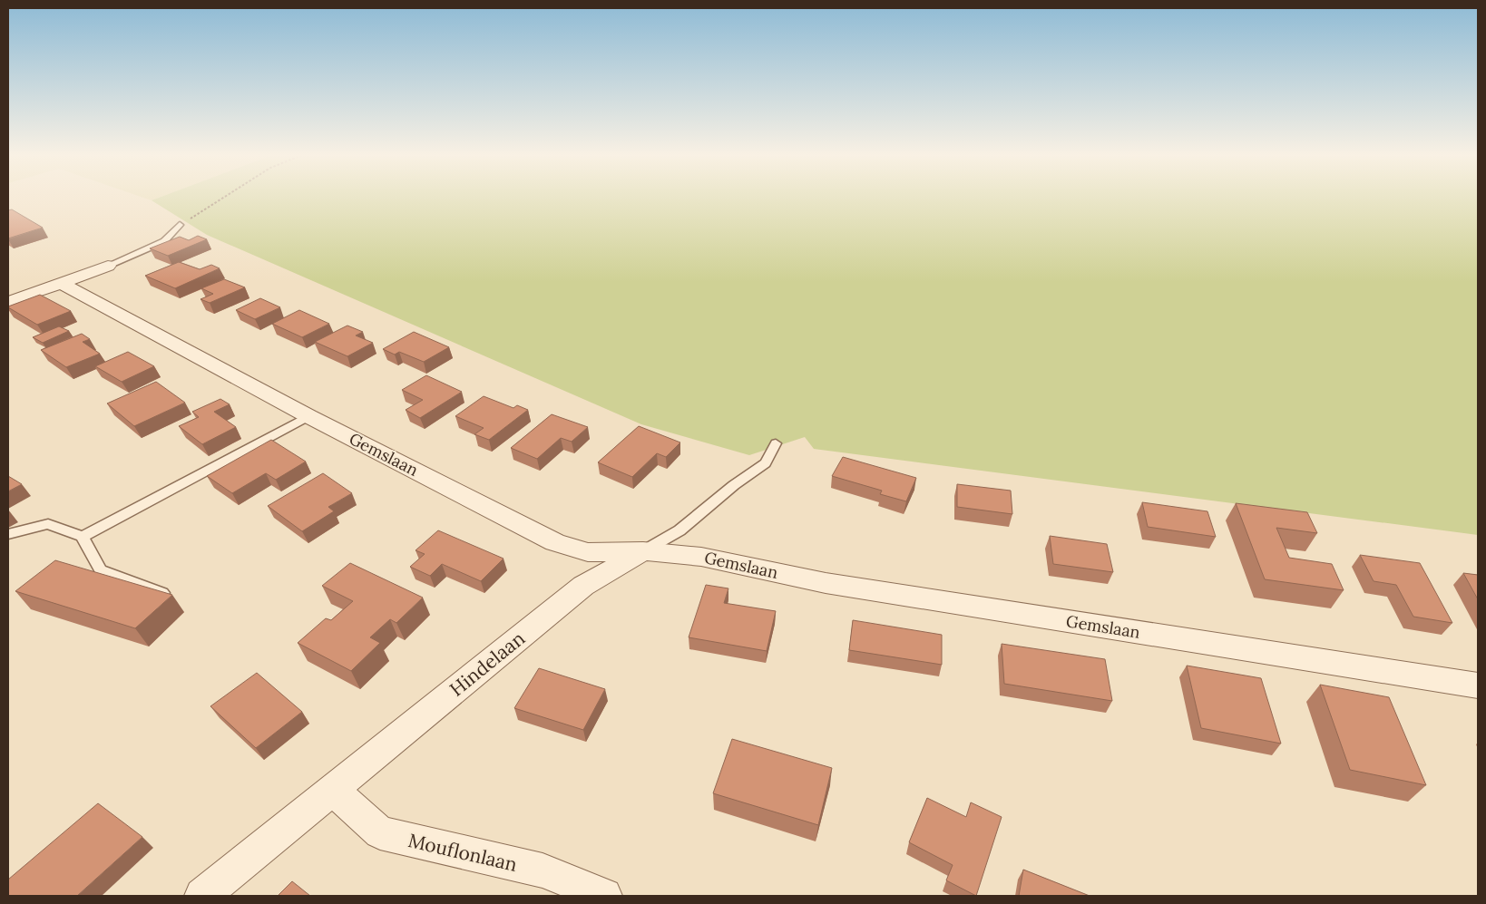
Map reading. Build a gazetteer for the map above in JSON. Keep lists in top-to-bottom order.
{
  "streets": {
    "street": ["Gemslaan", "Hindelaan", "Mouflonlaan"]
  },
  "crossings": [
    ["Gemslaan", "Hindelaan"],
    ["Hindelaan", "Mouflonlaan"]
  ]
}
